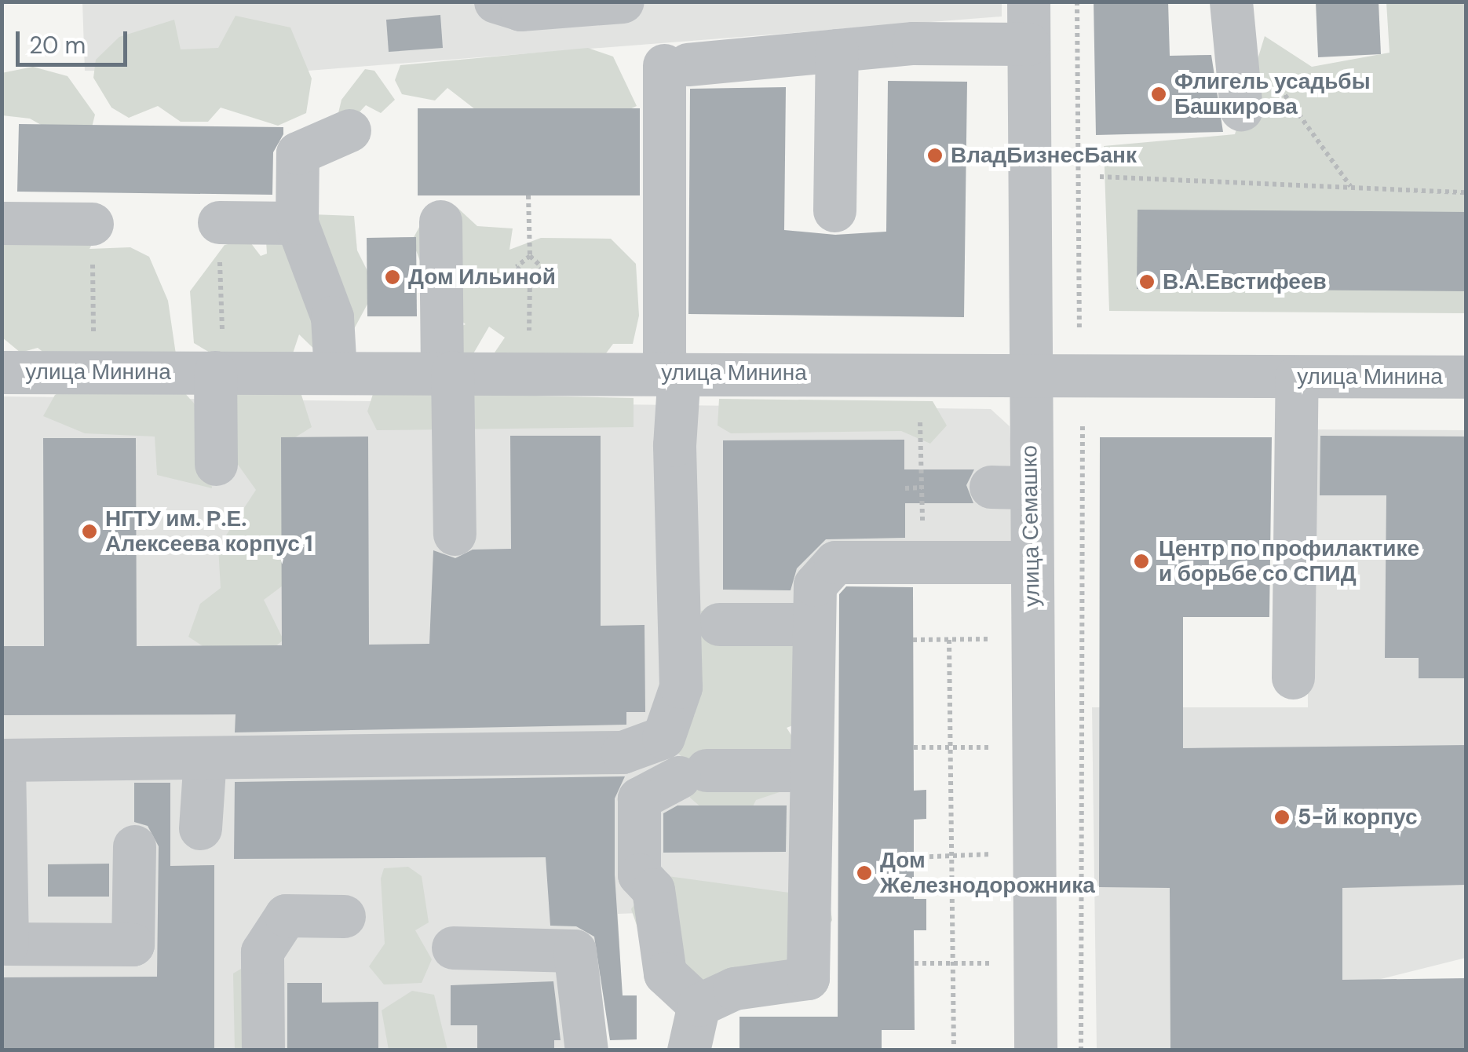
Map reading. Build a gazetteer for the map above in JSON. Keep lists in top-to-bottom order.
{
  "streets": {
    "street": ["улица Минина", "улица Семашко"]
  },
  "crossings": [
    ["улица Минина", "улица Семашко"]
  ],
  "places": [
    "Флигель усадьбы Башкирова",
    "ВладБизнесБанк",
    "Дом Ильиной",
    "В.А.Евстифеев",
    "НГТУ им. Р.Е. Алексеева корпус 1",
    "Центр по профилактике и борьбе со СПИД",
    "5-й корпус",
    "Дом Железнодорожника"
  ],
  "scale_bar": "20 m"
}
